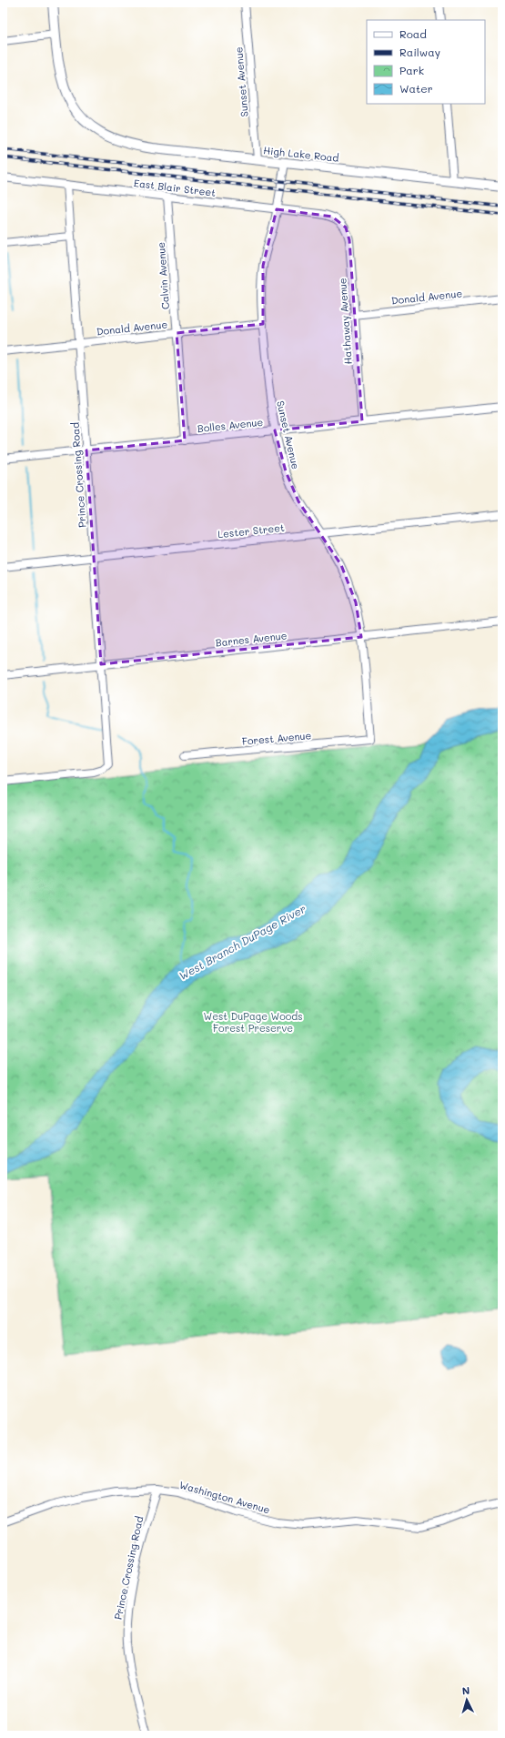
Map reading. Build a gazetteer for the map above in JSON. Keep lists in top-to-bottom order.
{
  "streets": {
    "street": [
      "Sunset Avenue",
      "High Lake Road",
      "East Blair Street",
      "Calvin Avenue",
      "Donald Avenue",
      "Hathaway Avenue",
      "Bolles Avenue",
      "Prince Crossing Road",
      "Lester Street",
      "Barnes Avenue",
      "Forest Avenue",
      "Washington Avenue"
    ]
  },
  "crossings": [
    ["Sunset Avenue", "High Lake Road"],
    ["Sunset Avenue", "East Blair Street"],
    ["Sunset Avenue", "Donald Avenue"],
    ["Sunset Avenue", "Bolles Avenue"],
    ["Sunset Avenue", "Lester Street"],
    ["Sunset Avenue", "Barnes Avenue"],
    ["Sunset Avenue", "Forest Avenue"],
    ["East Blair Street", "Calvin Avenue"],
    ["East Blair Street", "Hathaway Avenue"],
    ["East Blair Street", "Prince Crossing Road"],
    ["Calvin Avenue", "Donald Avenue"],
    ["Calvin Avenue", "Bolles Avenue"],
    ["Donald Avenue", "Hathaway Avenue"],
    ["Donald Avenue", "Prince Crossing Road"],
    ["Hathaway Avenue", "Bolles Avenue"],
    ["Bolles Avenue", "Prince Crossing Road"],
    ["Prince Crossing Road", "Lester Street"],
    ["Prince Crossing Road", "Barnes Avenue"],
    ["Prince Crossing Road", "Washington Avenue"]
  ],
  "water": ["West Branch DuPage River"],
  "parks": ["West DuPage Woods Forest Preserve"],
  "legend": [
    "Road",
    "Railway",
    "Park",
    "Water"
  ],
  "north": "top"
}
